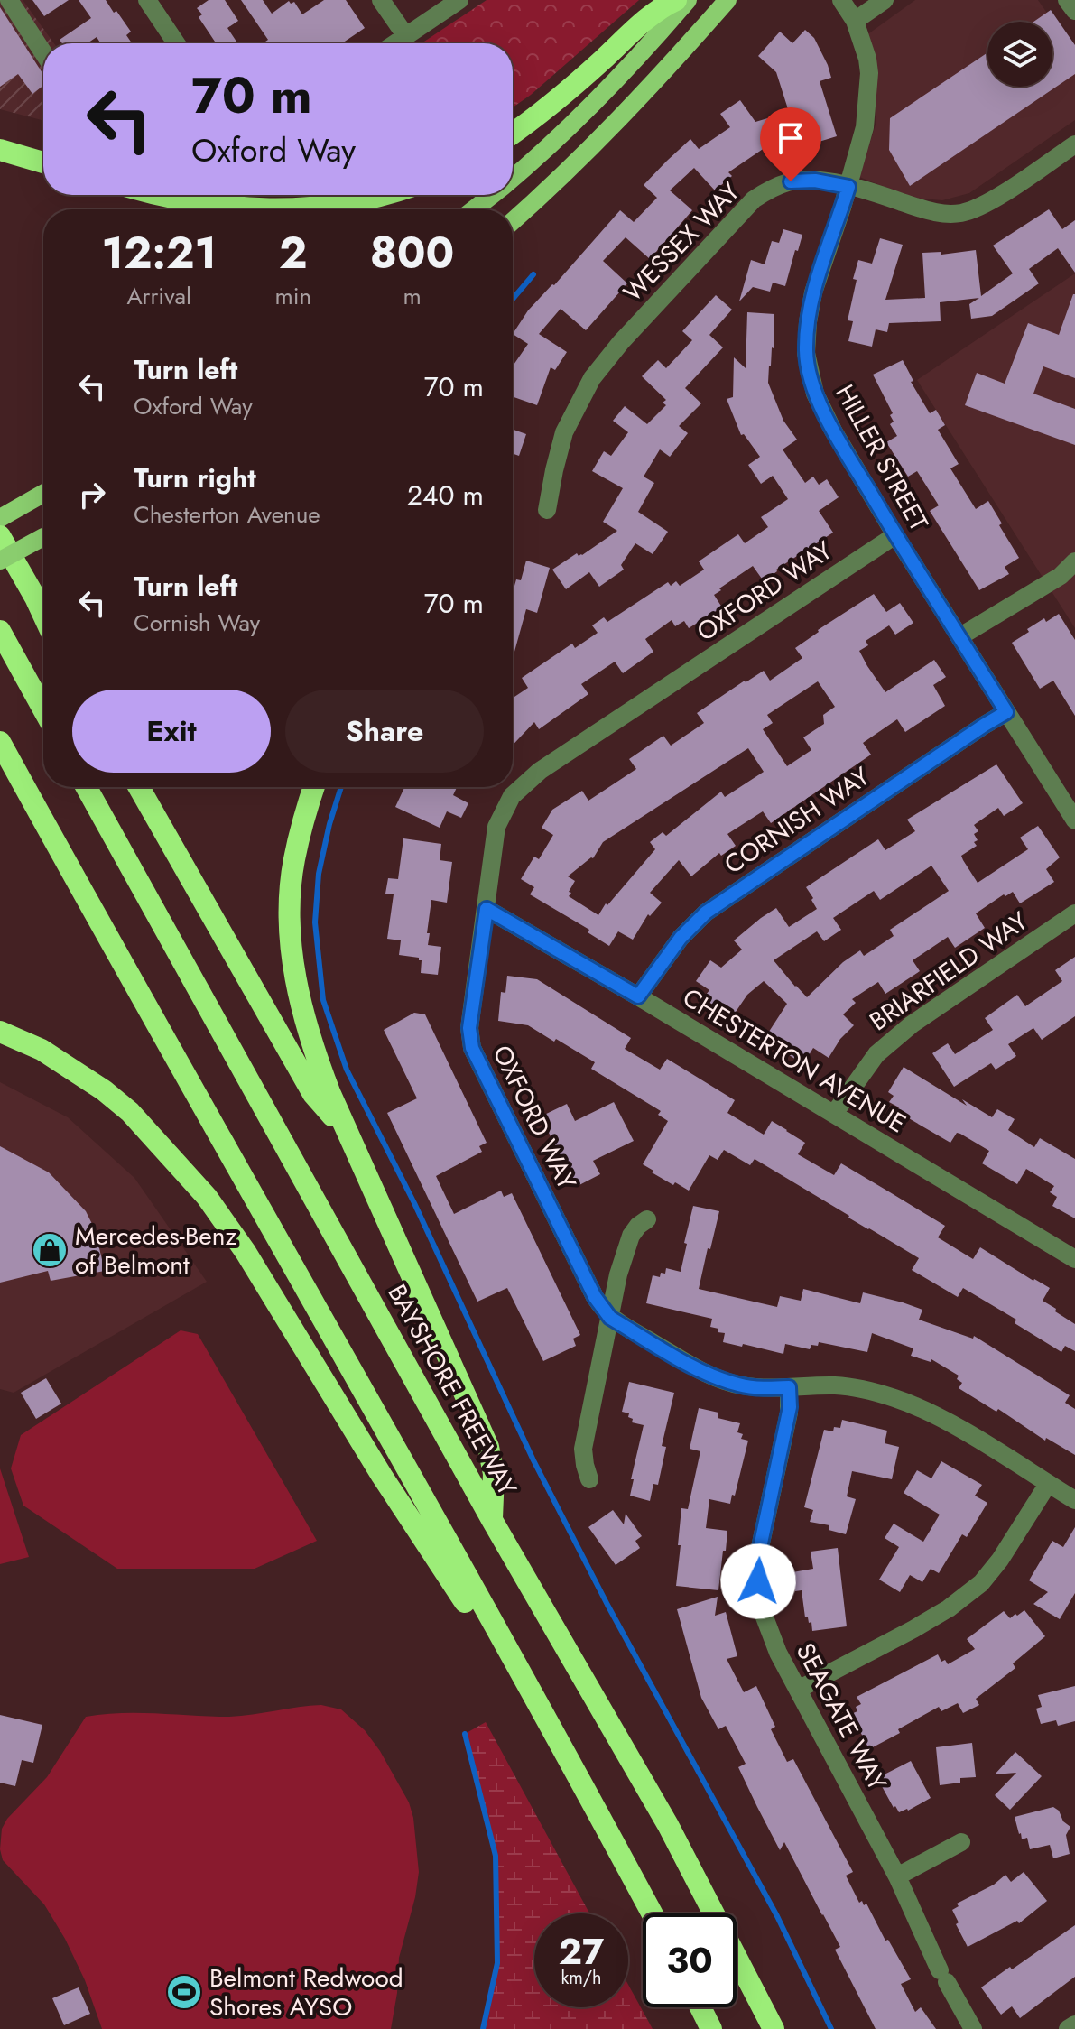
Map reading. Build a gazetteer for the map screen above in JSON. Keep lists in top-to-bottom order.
{
  "streets": {
    "highway": ["BAYSHORE FREEWAY"],
    "street": [
      "WESSEX WAY",
      "HILLER STREET",
      "OXFORD WAY",
      "CORNISH WAY",
      "BRIARFIELD WAY",
      "CHESTERTON AVENUE",
      "SEAGATE WAY"
    ]
  },
  "crossings": [
    ["WESSEX WAY", "HILLER STREET"],
    ["HILLER STREET", "OXFORD WAY"],
    ["HILLER STREET", "CORNISH WAY"],
    ["OXFORD WAY", "CHESTERTON AVENUE"],
    ["OXFORD WAY", "SEAGATE WAY"],
    ["CORNISH WAY", "CHESTERTON AVENUE"],
    ["BRIARFIELD WAY", "CHESTERTON AVENUE"]
  ],
  "places": {
    "shop": ["Mercedes-Benz of Belmont"],
    "sports": ["Belmont Redwood Shores AYSO"]
  },
  "page": {
    "turn": ["70 m", "Oxford Way"],
    "eta": [
      "12:21",
      "Arrival",
      "2",
      "min",
      "800",
      "m"
    ],
    "list": [
      {
        "name": "Turn left",
        "note": "Oxford Way",
        "value": "70 m"
      },
      {
        "name": "Turn right",
        "note": "Chesterton Avenue",
        "value": "240 m"
      },
      {
        "name": "Turn left",
        "note": "Cornish Way",
        "value": "70 m"
      }
    ],
    "buttons": ["Exit", "Share"],
    "speed": "27 km/h",
    "limit": "30"
  }
}
